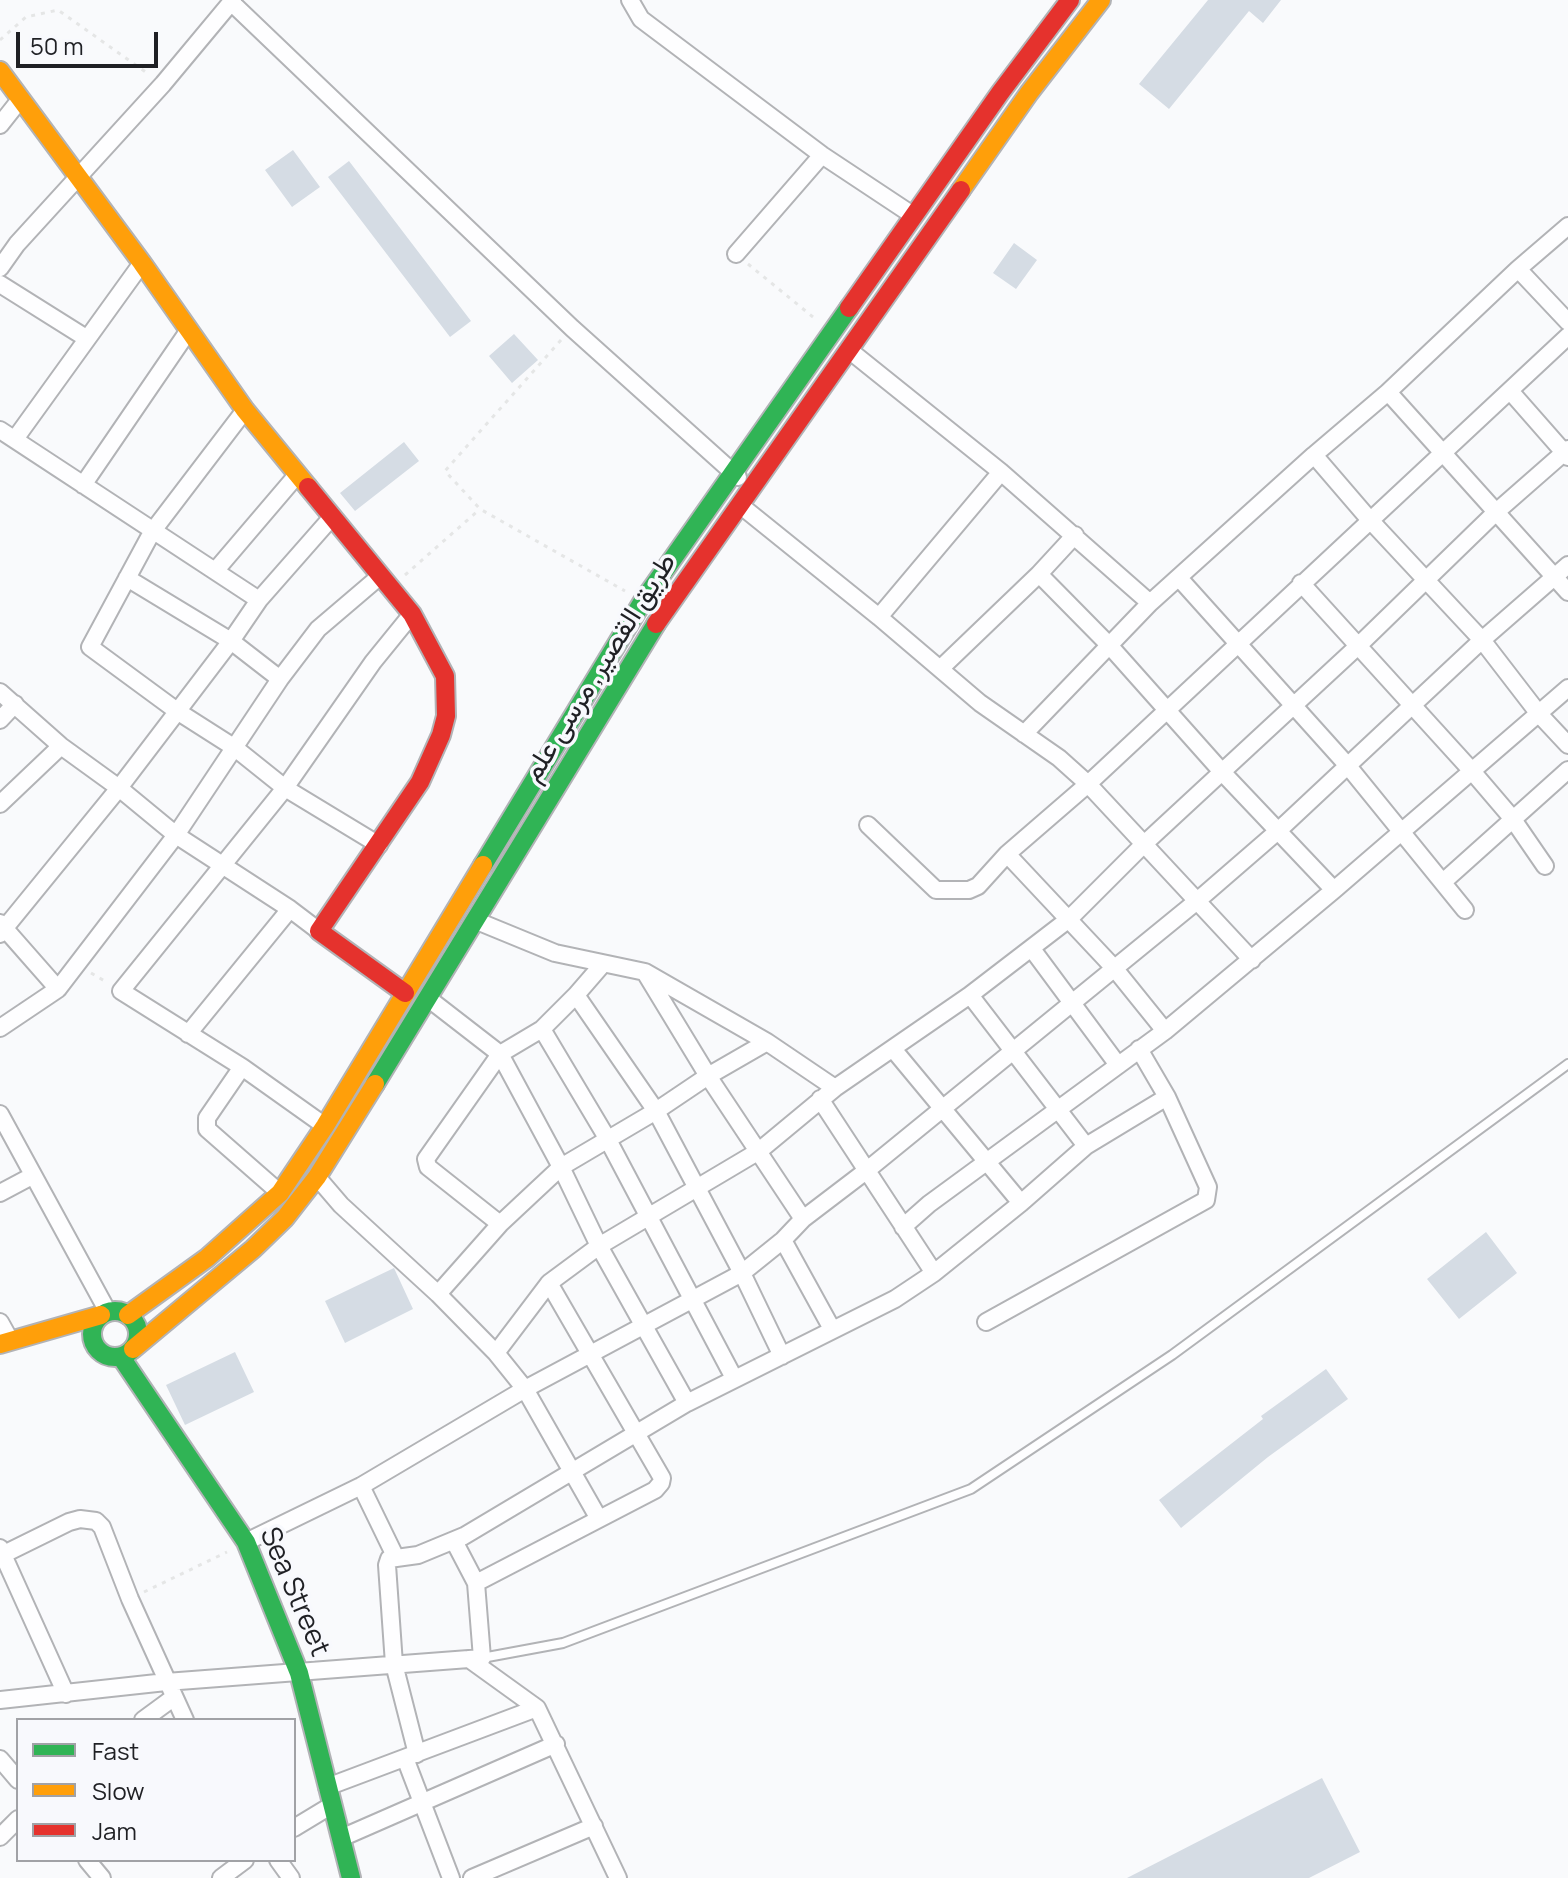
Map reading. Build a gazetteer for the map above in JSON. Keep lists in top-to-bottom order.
{
  "streets": {
    "main road": ["طريق القصير, مرسى علم", "Sea Street"]
  },
  "crossings": [
    ["طريق القصير, مرسى علم", "Sea Street"]
  ],
  "legend": ["Fast", "Slow", "Jam"],
  "scale_bar": "50 m"
}
